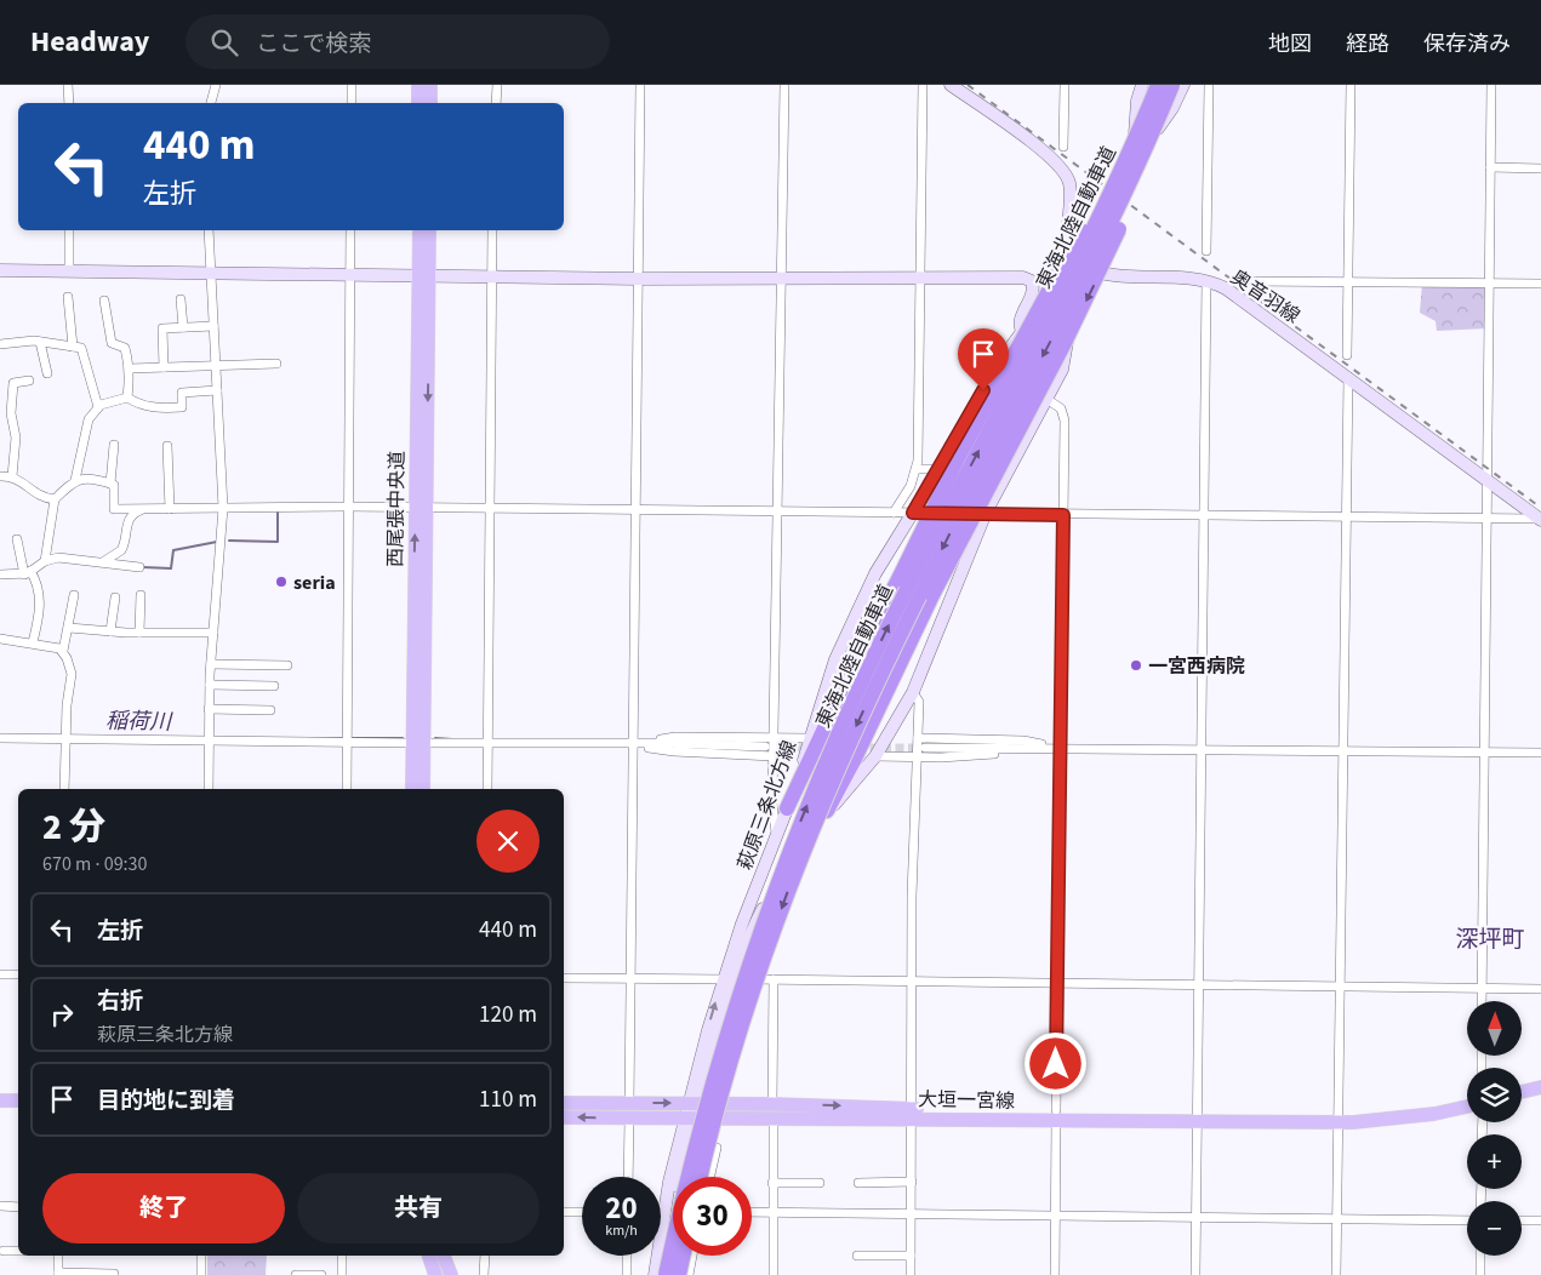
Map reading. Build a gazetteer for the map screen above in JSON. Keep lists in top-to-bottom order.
{
  "streets": {
    "highway": ["東海北陸自動車道"],
    "main road": [
      "奥音羽線",
      "西尾張中央道",
      "萩原三条北方線",
      "大垣一宮線"
    ]
  },
  "crossings": [
    ["東海北陸自動車道", "萩原三条北方線"],
    ["奥音羽線", "萩原三条北方線"],
    ["萩原三条北方線", "大垣一宮線"]
  ],
  "districts": ["深坪町"],
  "water": ["稲荷川"],
  "places": ["seria", "一宮西病院"],
  "north": "top",
  "page": {
    "header": "Headway",
    "search": "ここで検索",
    "nav": ["地図", "経路", "保存済み"],
    "turn": ["440 m", "左折"],
    "heading": ["2 分", "670 m · 09:30"],
    "list": [
      {
        "name": "左折",
        "value": "440 m"
      },
      {
        "name": "右折",
        "note": "萩原三条北方線",
        "value": "120 m"
      },
      {
        "name": "目的地に到着",
        "value": "110 m"
      }
    ],
    "map_buttons": ["+", "−"],
    "buttons": ["終了", "共有"],
    "speed": "20 km/h",
    "limit": "30"
  }
}
